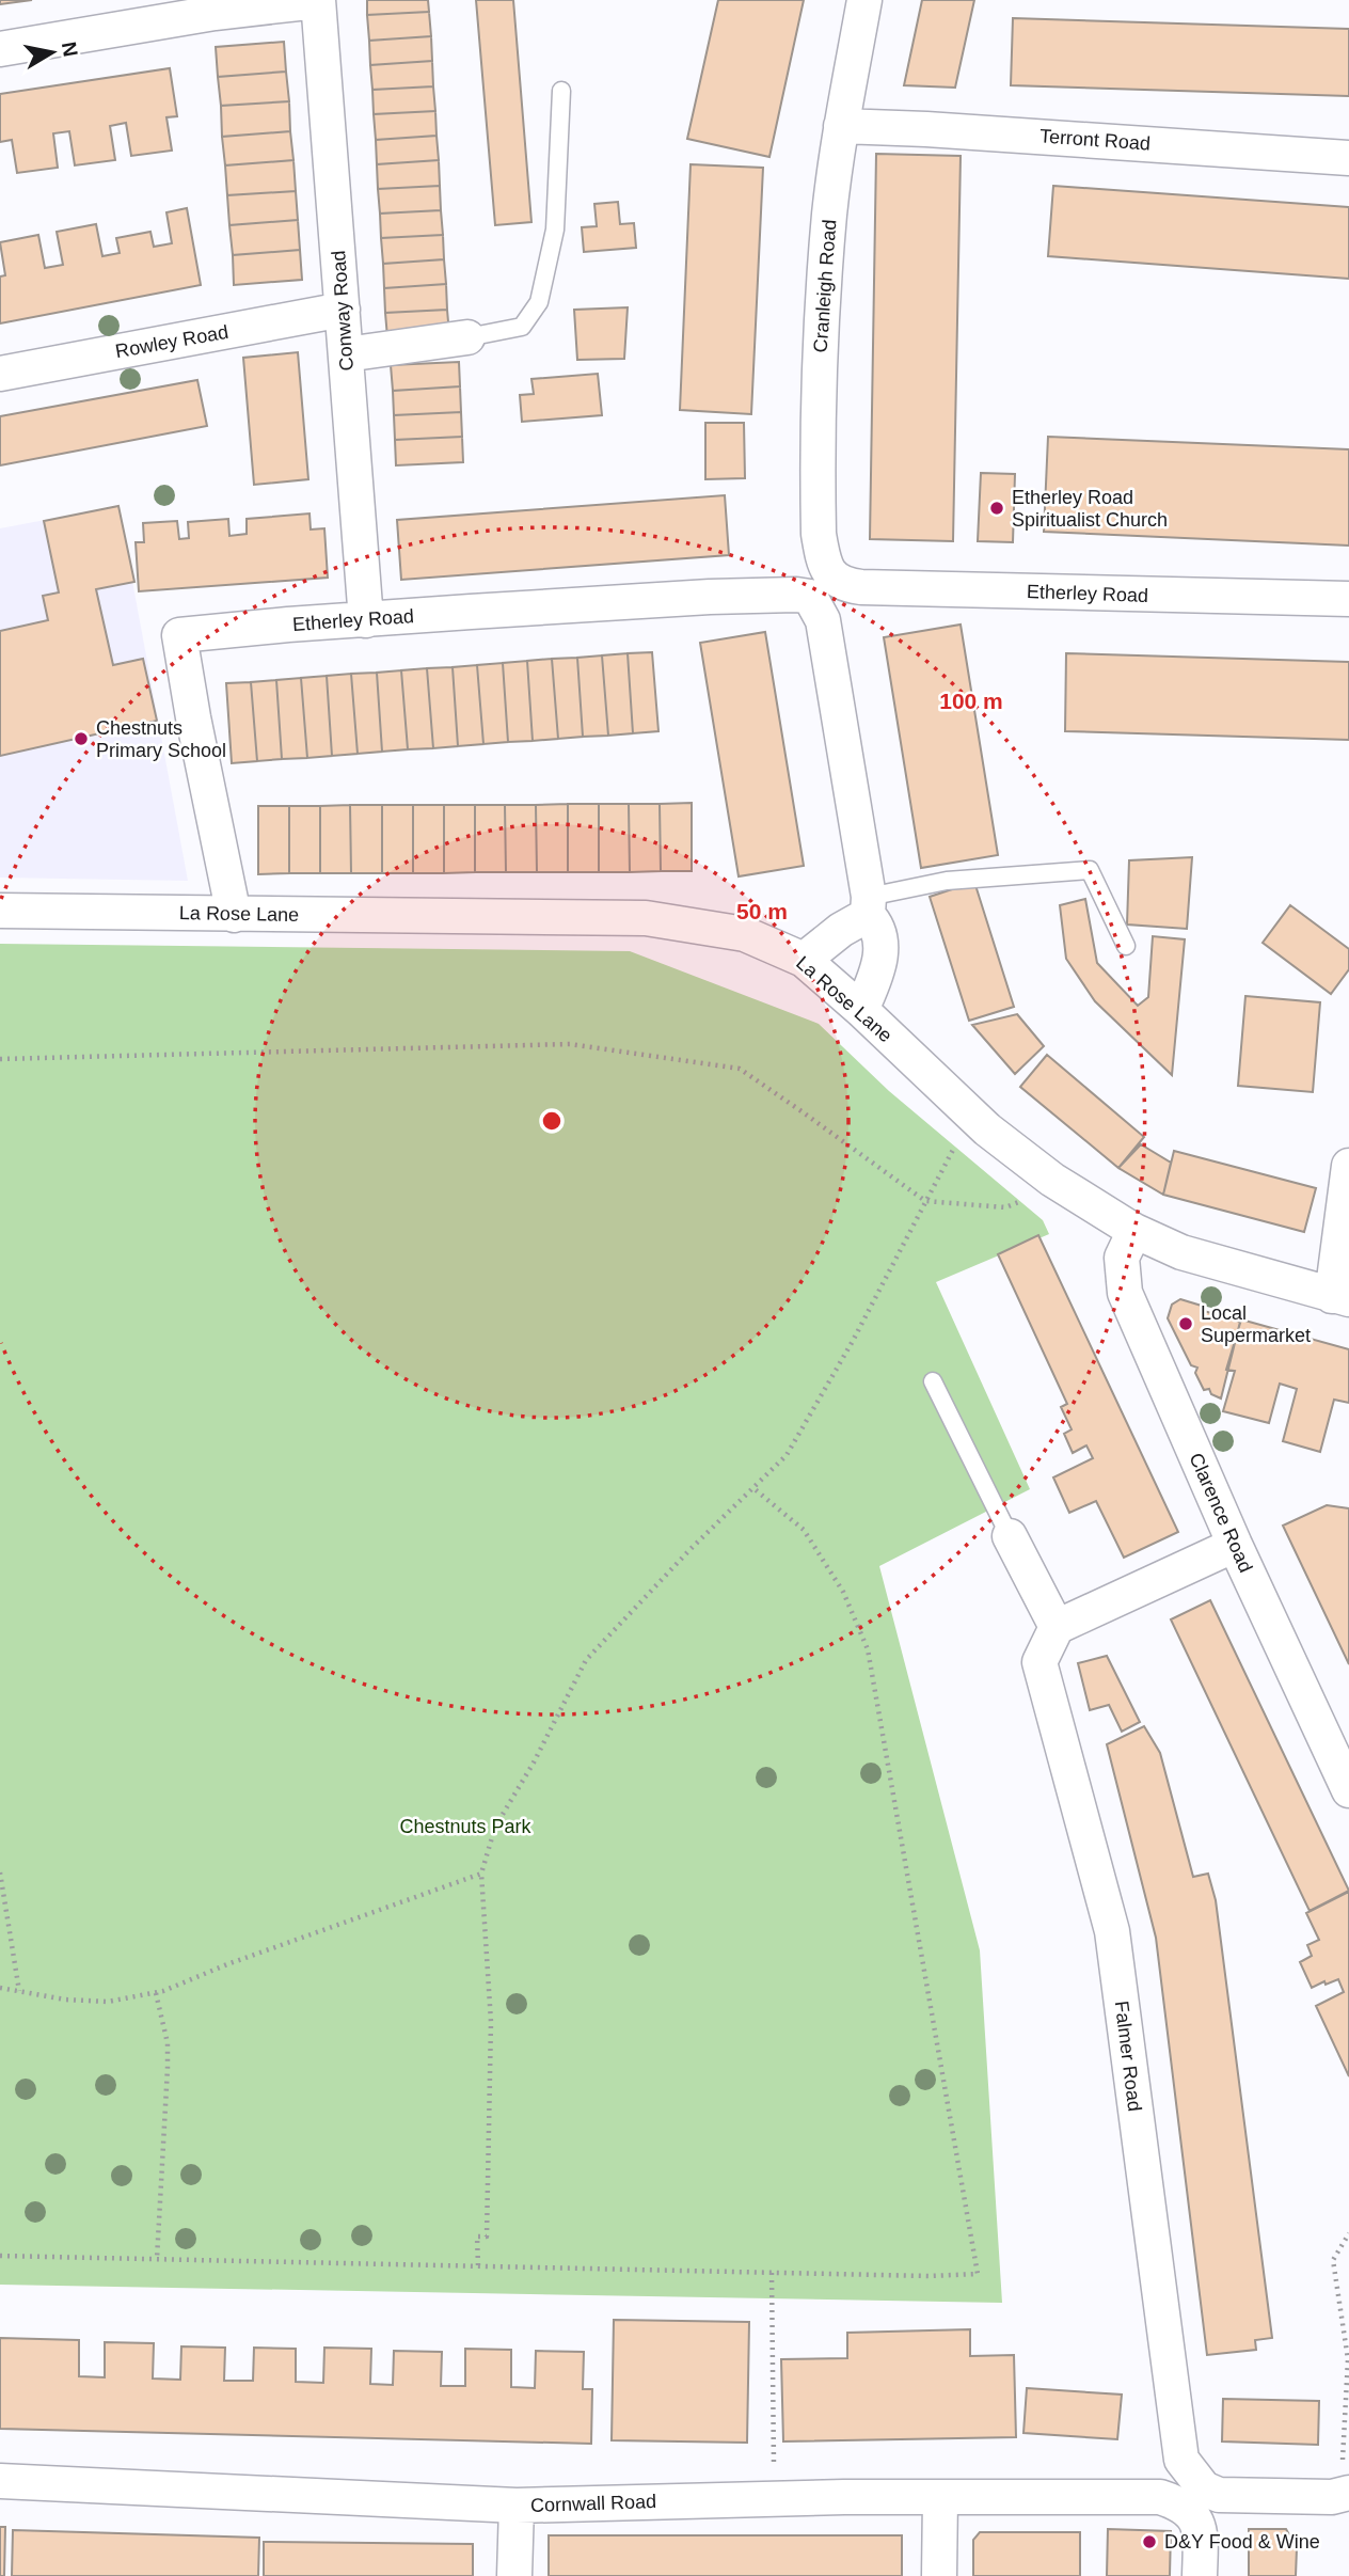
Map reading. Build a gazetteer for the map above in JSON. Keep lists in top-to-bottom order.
{
  "streets": {
    "street": [
      "Terront Road",
      "Cranleigh Road",
      "Conway Road",
      "Rowley Road",
      "Etherley Road",
      "La Rose Lane",
      "Clarence Road",
      "Falmer Road",
      "Cornwall Road"
    ]
  },
  "crossings": [
    ["Terront Road", "Cranleigh Road"],
    ["Cranleigh Road", "Etherley Road"],
    ["Cranleigh Road", "La Rose Lane"],
    ["Conway Road", "Rowley Road"],
    ["Conway Road", "Etherley Road"],
    ["Etherley Road", "La Rose Lane"],
    ["La Rose Lane", "Clarence Road"],
    ["Falmer Road", "Cornwall Road"]
  ],
  "parks": ["Chestnuts Park"],
  "places": [
    "Etherley Road Spiritualist Church",
    "Chestnuts Primary School",
    "Local Supermarket",
    "D&Y Food & Wine"
  ],
  "north": "right",
  "rings": ["100 m", "50 m"]
}
